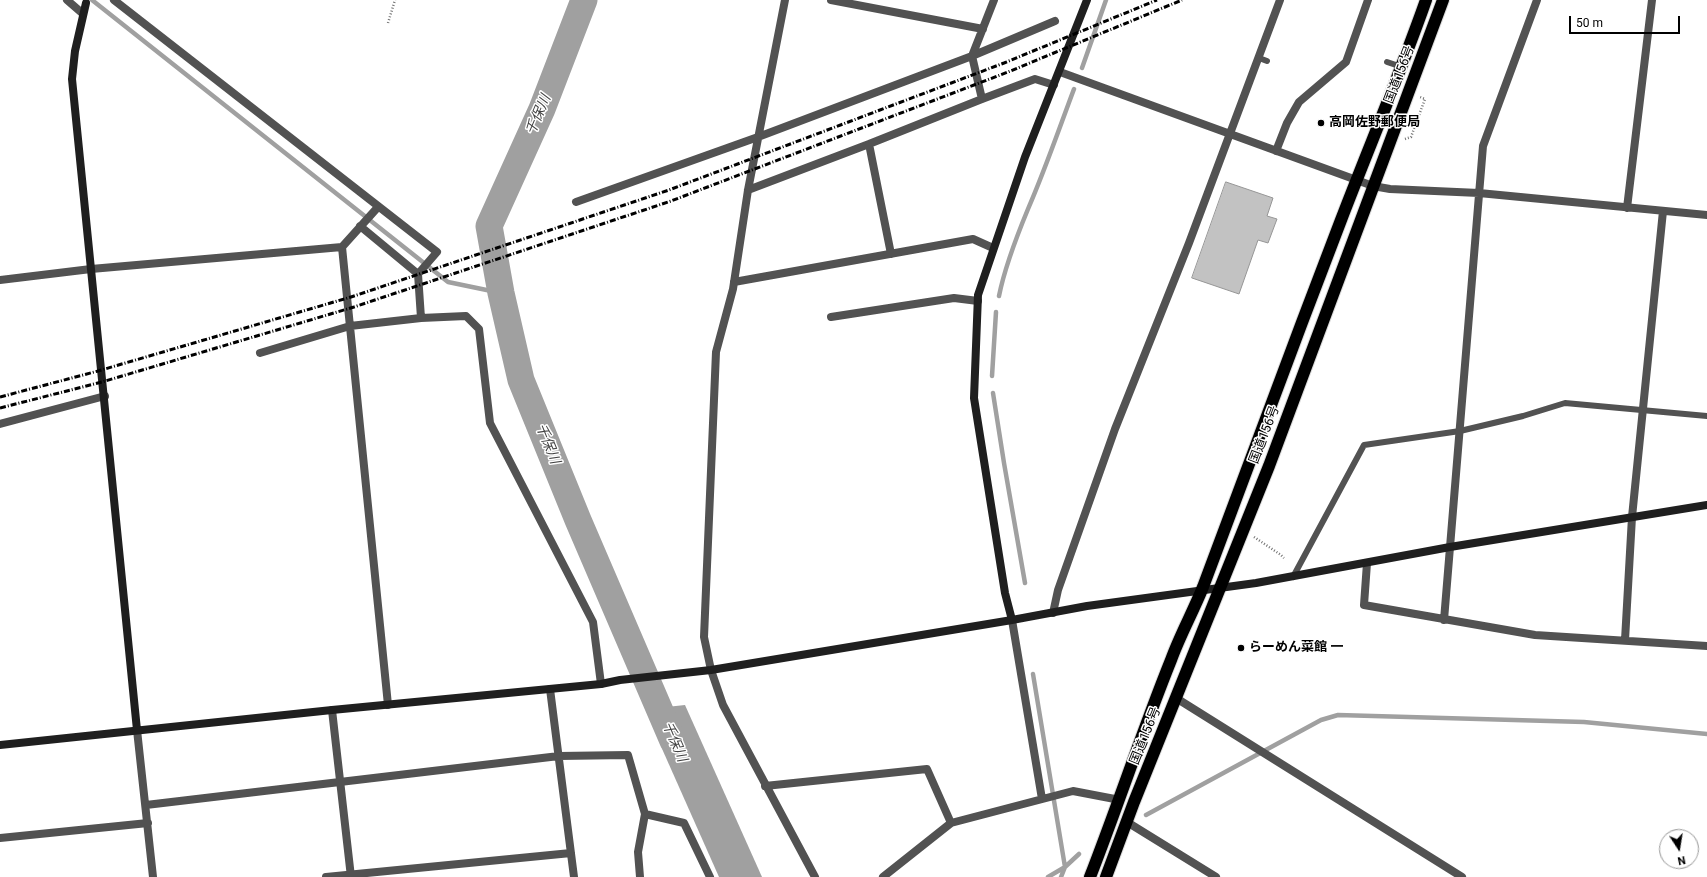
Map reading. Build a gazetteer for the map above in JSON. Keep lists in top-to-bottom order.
{
  "streets": {
    "highway": ["国道156号"]
  },
  "water": ["千保川"],
  "places": ["高岡佐野郵便局", "らーめん菜館 一"],
  "scale_bar": "50 m",
  "north": "bottom"
}
